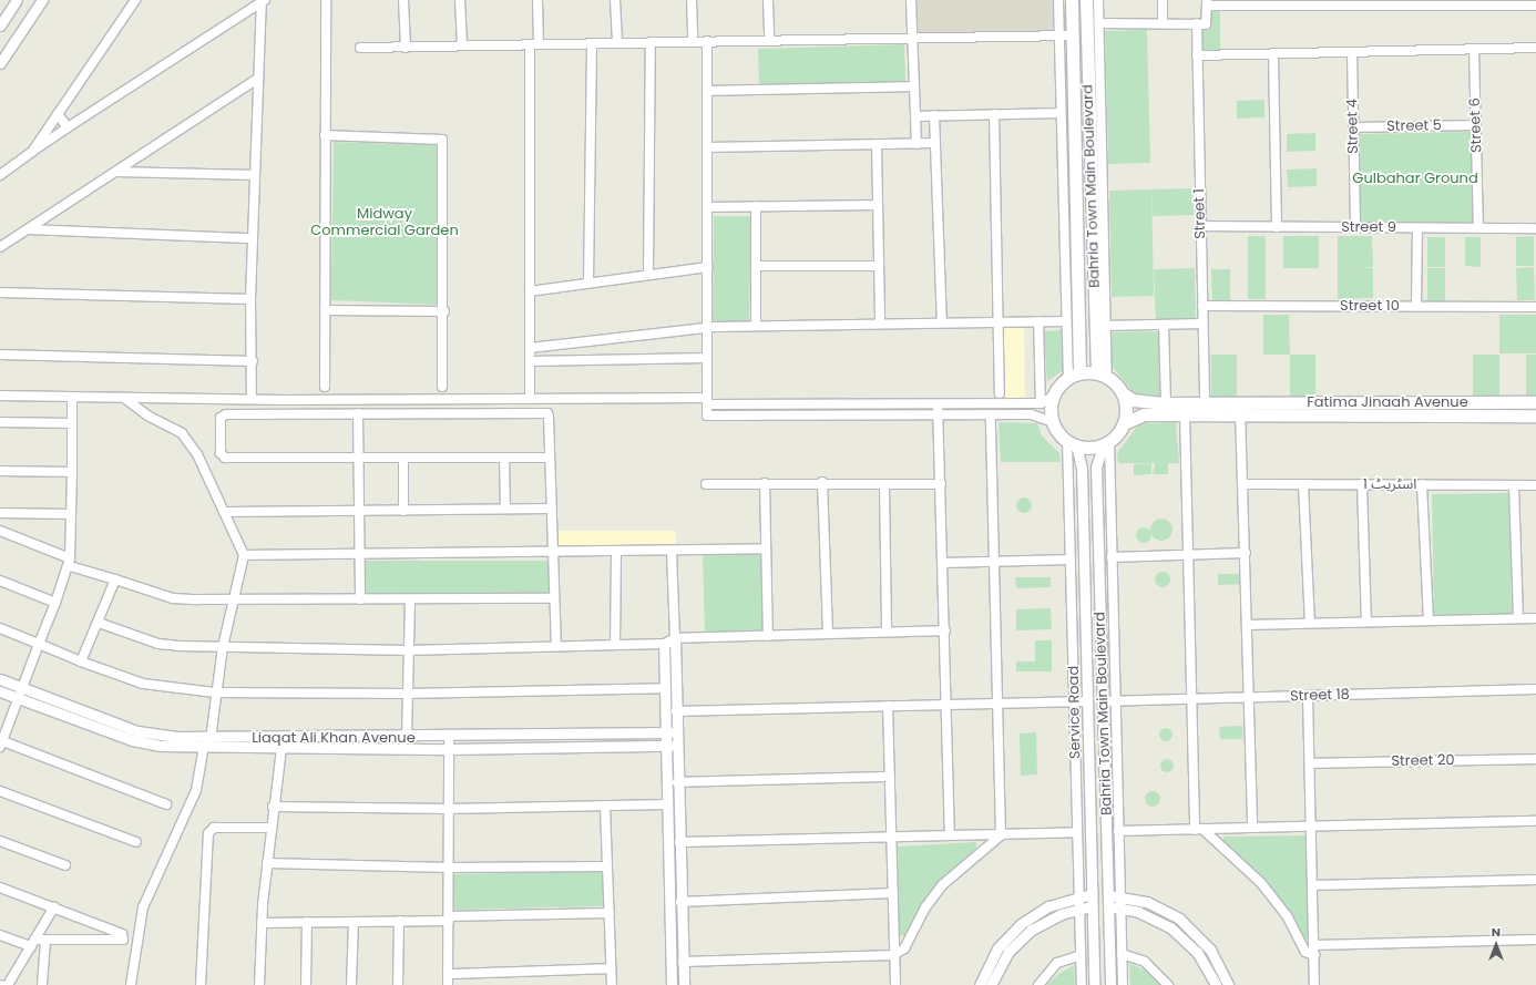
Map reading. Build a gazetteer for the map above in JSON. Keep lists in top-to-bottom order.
{
  "streets": {
    "main road": ["Bahria Town Main Boulevard", "Fatima Jinaah Avenue"],
    "street": [
      "Street 6",
      "Street 4",
      "Street 5",
      "Street 1",
      "Street 9",
      "Street 10",
      "اسٹریٹ 1",
      "Street 18",
      "Service Road",
      "Liaqat Ali Khan Avenue",
      "Street 20"
    ]
  },
  "crossings": [
    ["Street 6", "Street 5"],
    ["Street 6", "Street 9"],
    ["Street 4", "Street 5"],
    ["Street 4", "Street 9"],
    ["Bahria Town Main Boulevard", "Fatima Jinaah Avenue"],
    ["Bahria Town Main Boulevard", "Street 18"],
    ["Bahria Town Main Boulevard", "Service Road"],
    ["Street 1", "Street 9"],
    ["Street 1", "Street 10"],
    ["Street 1", "Fatima Jinaah Avenue"],
    ["Fatima Jinaah Avenue", "Service Road"]
  ],
  "parks": ["Gulbahar Ground", "Midway Commercial Garden"],
  "north": "top"
}
